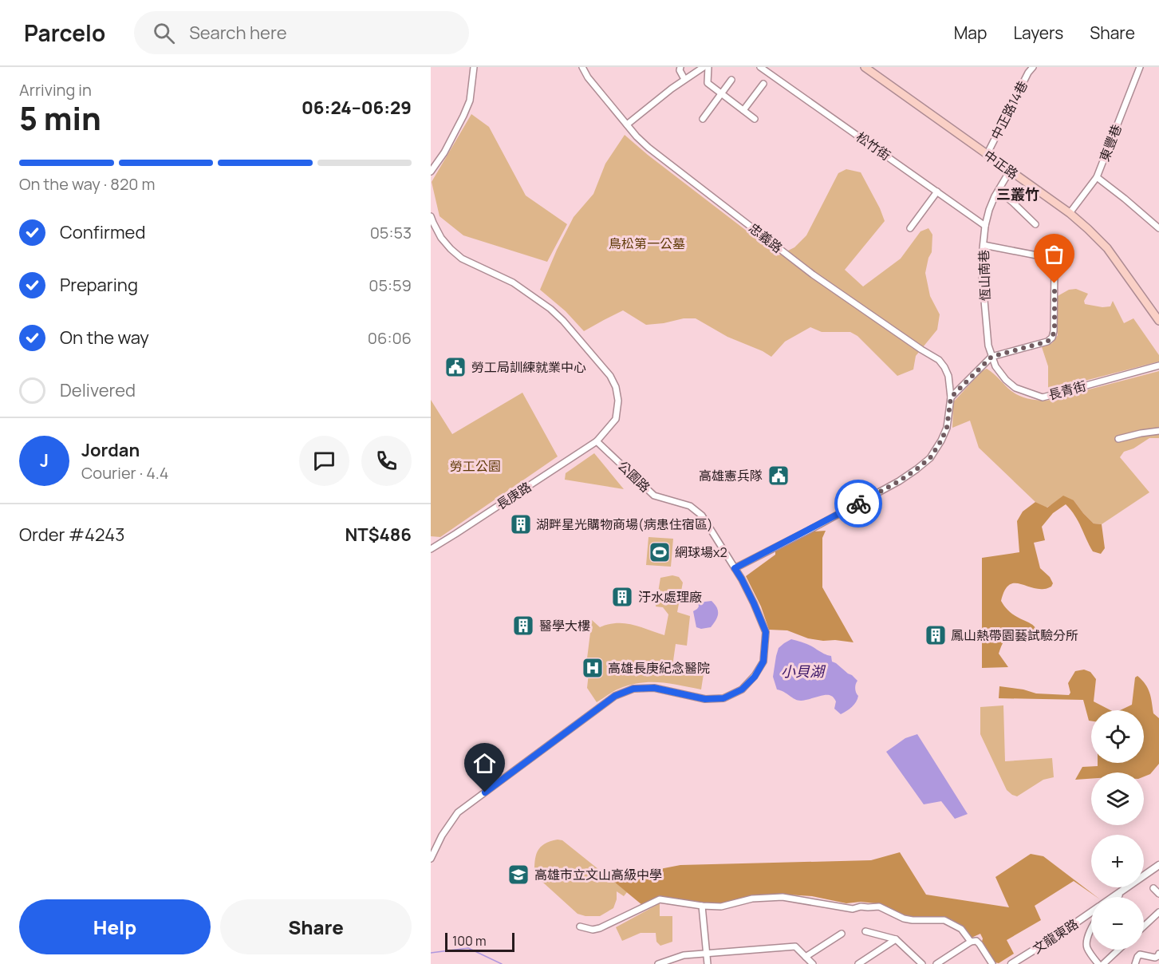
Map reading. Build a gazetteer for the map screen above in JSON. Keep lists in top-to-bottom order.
{
  "streets": {
    "main road": ["中正路"],
    "street": [
      "中正路14巷",
      "東豐巷",
      "松竹街",
      "忠義路",
      "恆山南巷",
      "長青街",
      "公園路",
      "長庚路",
      "文龍東路"
    ]
  },
  "crossings": [
    ["中正路14巷", "中正路"],
    ["東豐巷", "中正路"],
    ["松竹街", "恆山南巷"],
    ["中正路", "恆山南巷"],
    ["忠義路", "公園路"],
    ["恆山南巷", "長青街"],
    ["公園路", "長庚路"]
  ],
  "districts": ["三叢竹"],
  "water": ["小貝湖"],
  "parks": ["鳥松第一公墓", "勞工公園"],
  "places": {
    "public building": ["勞工局訓練就業中心", "高雄憲兵隊"],
    "building": [
      "湖畔星光購物商場(病患住宿區)",
      "汙水處理廠",
      "醫學大樓",
      "鳳山熱帶園藝試驗分所"
    ],
    "sports": ["網球場x2"],
    "hospital": ["高雄長庚紀念醫院"],
    "school or university": ["高雄市立文山高級中學"]
  },
  "scale_bar": "100 m",
  "page": {
    "header": "Parcelo",
    "search": "Search here",
    "nav": ["Map", "Layers", "Share"],
    "heading": ["5 min", "Arriving in", "06:24–06:29"],
    "panel": [
      "Jordan",
      "Courier · 4.4",
      "Order #4243",
      "NT$486"
    ],
    "bar": "On the way · 820 m",
    "list": [
      ["Confirmed", "05:53"],
      ["Preparing", "05:59"],
      ["On the way", "06:06"],
      "Delivered"
    ],
    "round": "J",
    "map_buttons": ["+", "−"],
    "buttons": ["Help", "Share"],
    "scale": "100 m"
  }
}
